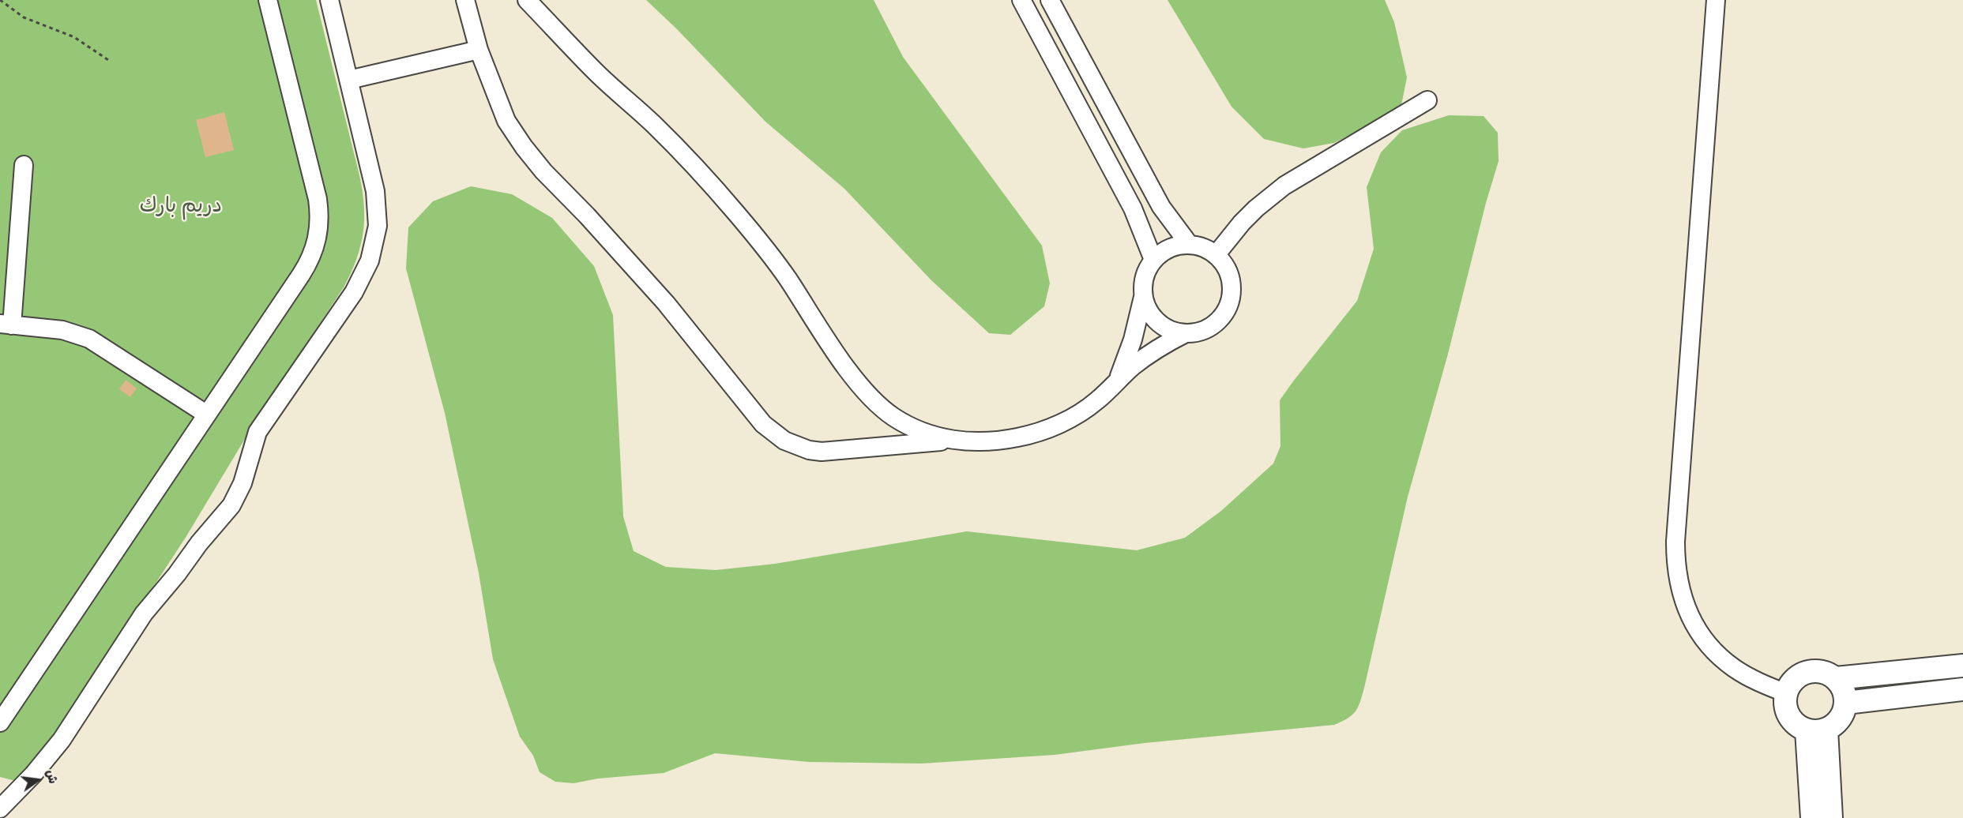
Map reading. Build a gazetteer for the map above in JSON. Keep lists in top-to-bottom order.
{
  "parks": ["دريم بارك"],
  "north": "right"
}
